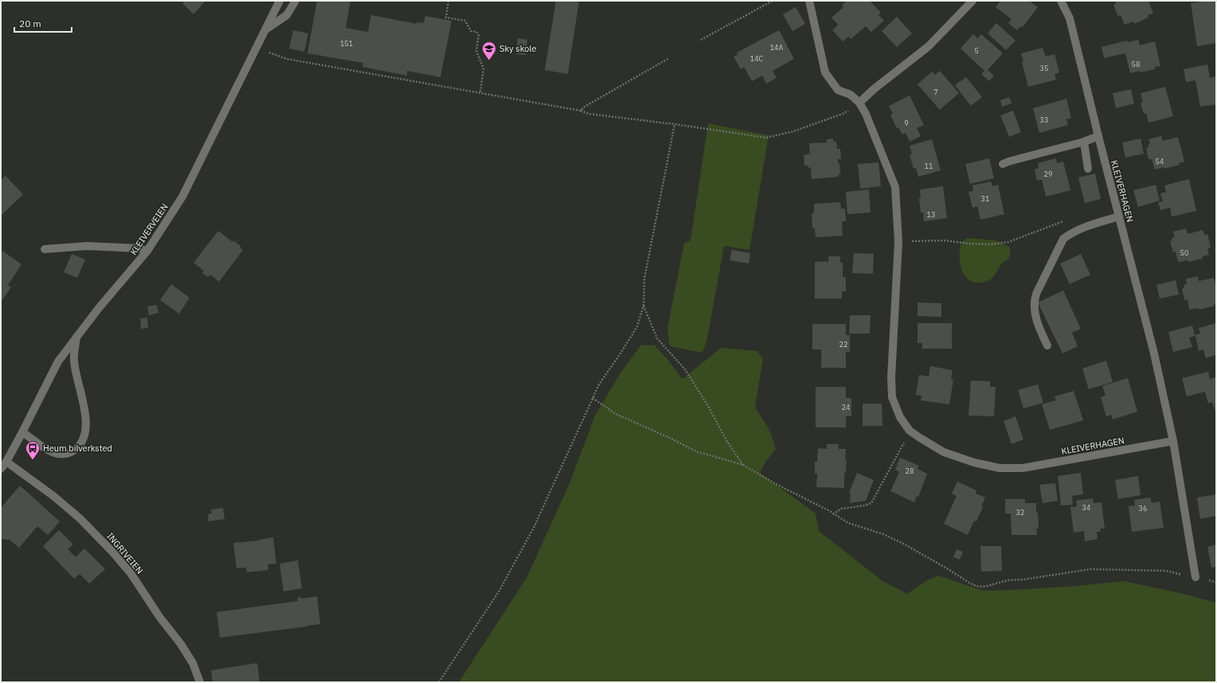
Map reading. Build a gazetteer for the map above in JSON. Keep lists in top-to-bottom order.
{
  "streets": {
    "street": ["KLEIVERHAGEN", "KLEIVERVEIEN", "INGRIVEIEN"]
  },
  "crossings": [
    ["KLEIVERVEIEN", "INGRIVEIEN"]
  ],
  "places": {
    "school or university": ["Sky skole"],
    "bus stop": ["Heum bilverksted"]
  },
  "house_numbers": [
    "151",
    "14A",
    "5",
    "14C",
    "58",
    "35",
    "7",
    "33",
    "9",
    "54",
    "11",
    "29",
    "31",
    "13",
    "50",
    "22",
    "24",
    "28",
    "34",
    "36",
    "32"
  ],
  "scale_bar": "20 m"
}
